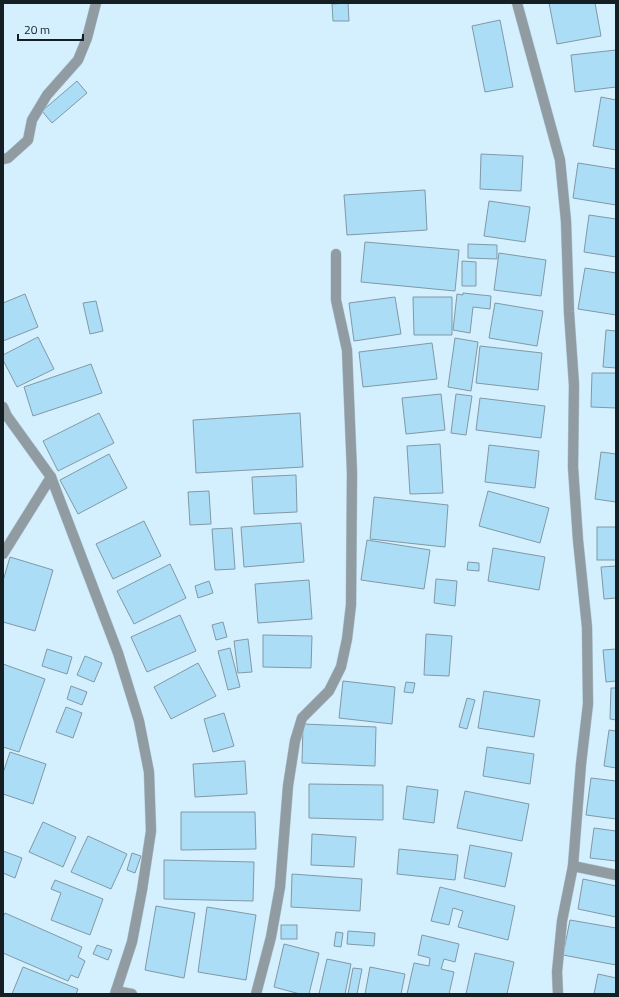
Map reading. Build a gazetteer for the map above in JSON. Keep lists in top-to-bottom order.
{
  "scale_bar": "20 m"
}
